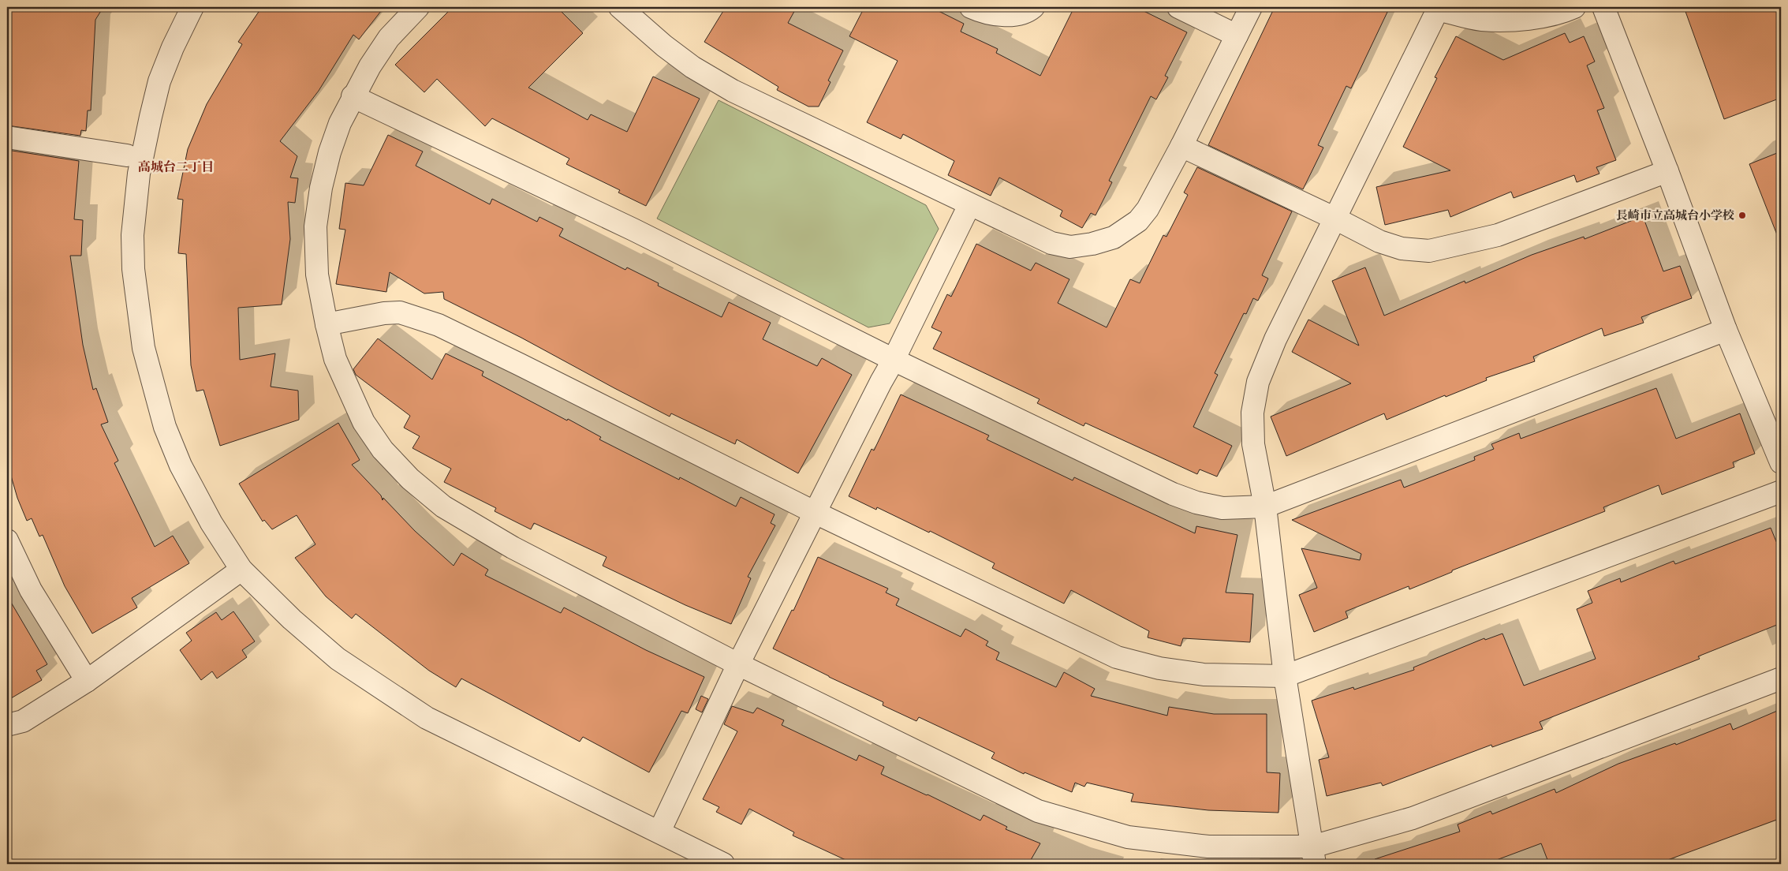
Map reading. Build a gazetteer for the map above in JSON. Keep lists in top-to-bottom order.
{
  "districts": ["高城台二丁目"],
  "places": ["長崎市立高城台小学校"]
}
